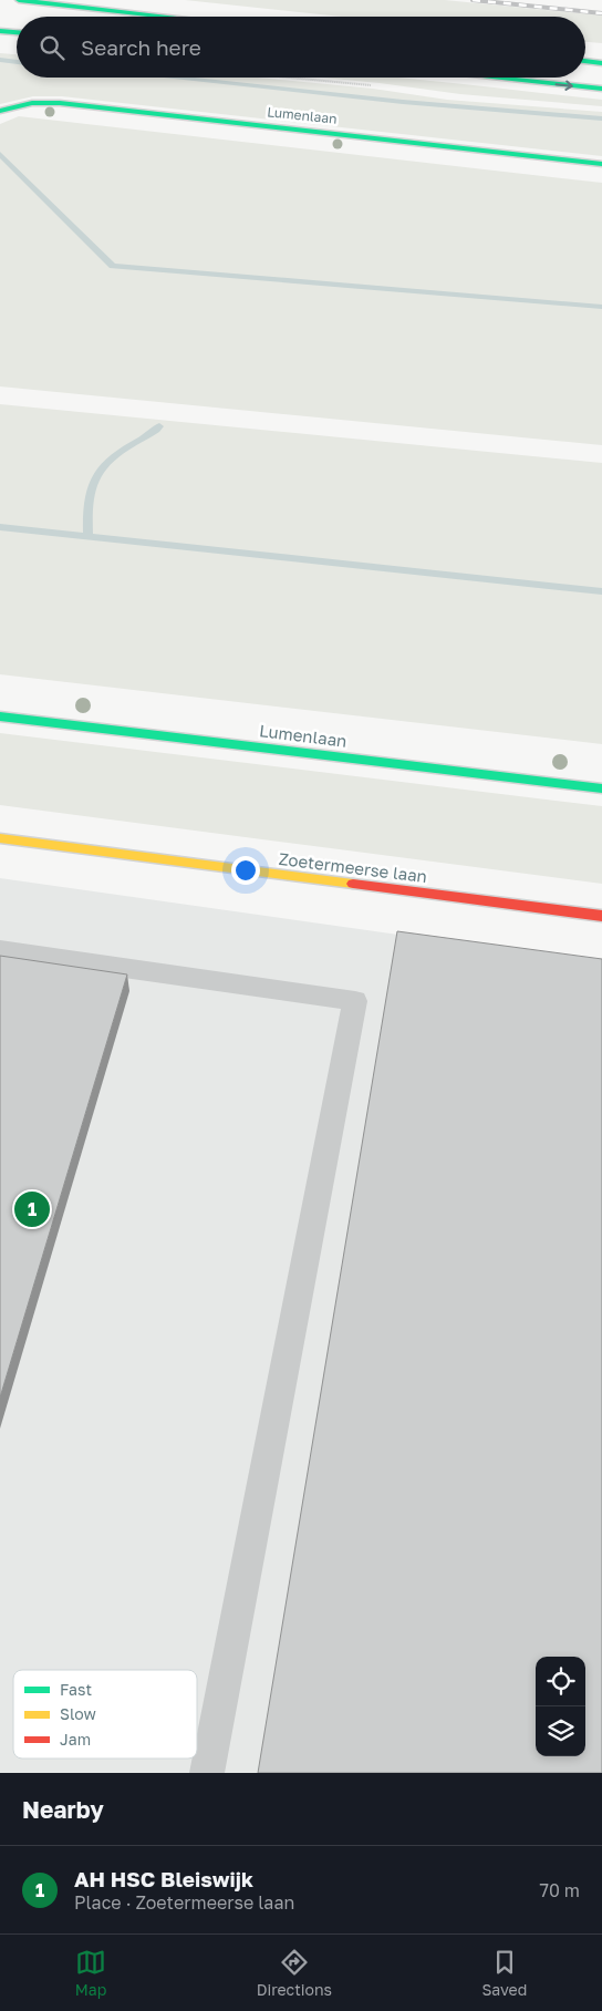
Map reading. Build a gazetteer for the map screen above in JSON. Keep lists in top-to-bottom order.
{
  "streets": {
    "main road": ["Lumenlaan", "Zoetermeerse laan"]
  },
  "legend": ["Fast", "Slow", "Jam"],
  "page": {
    "search": "Search here",
    "pins": "1",
    "heading": "Nearby",
    "list": [
      {
        "mark": "1",
        "name": "AH HSC Bleiswijk",
        "note": "Place · Zoetermeerse laan",
        "value": "70 m"
      }
    ],
    "nav": ["Map", "Directions", "Saved"]
  }
}
